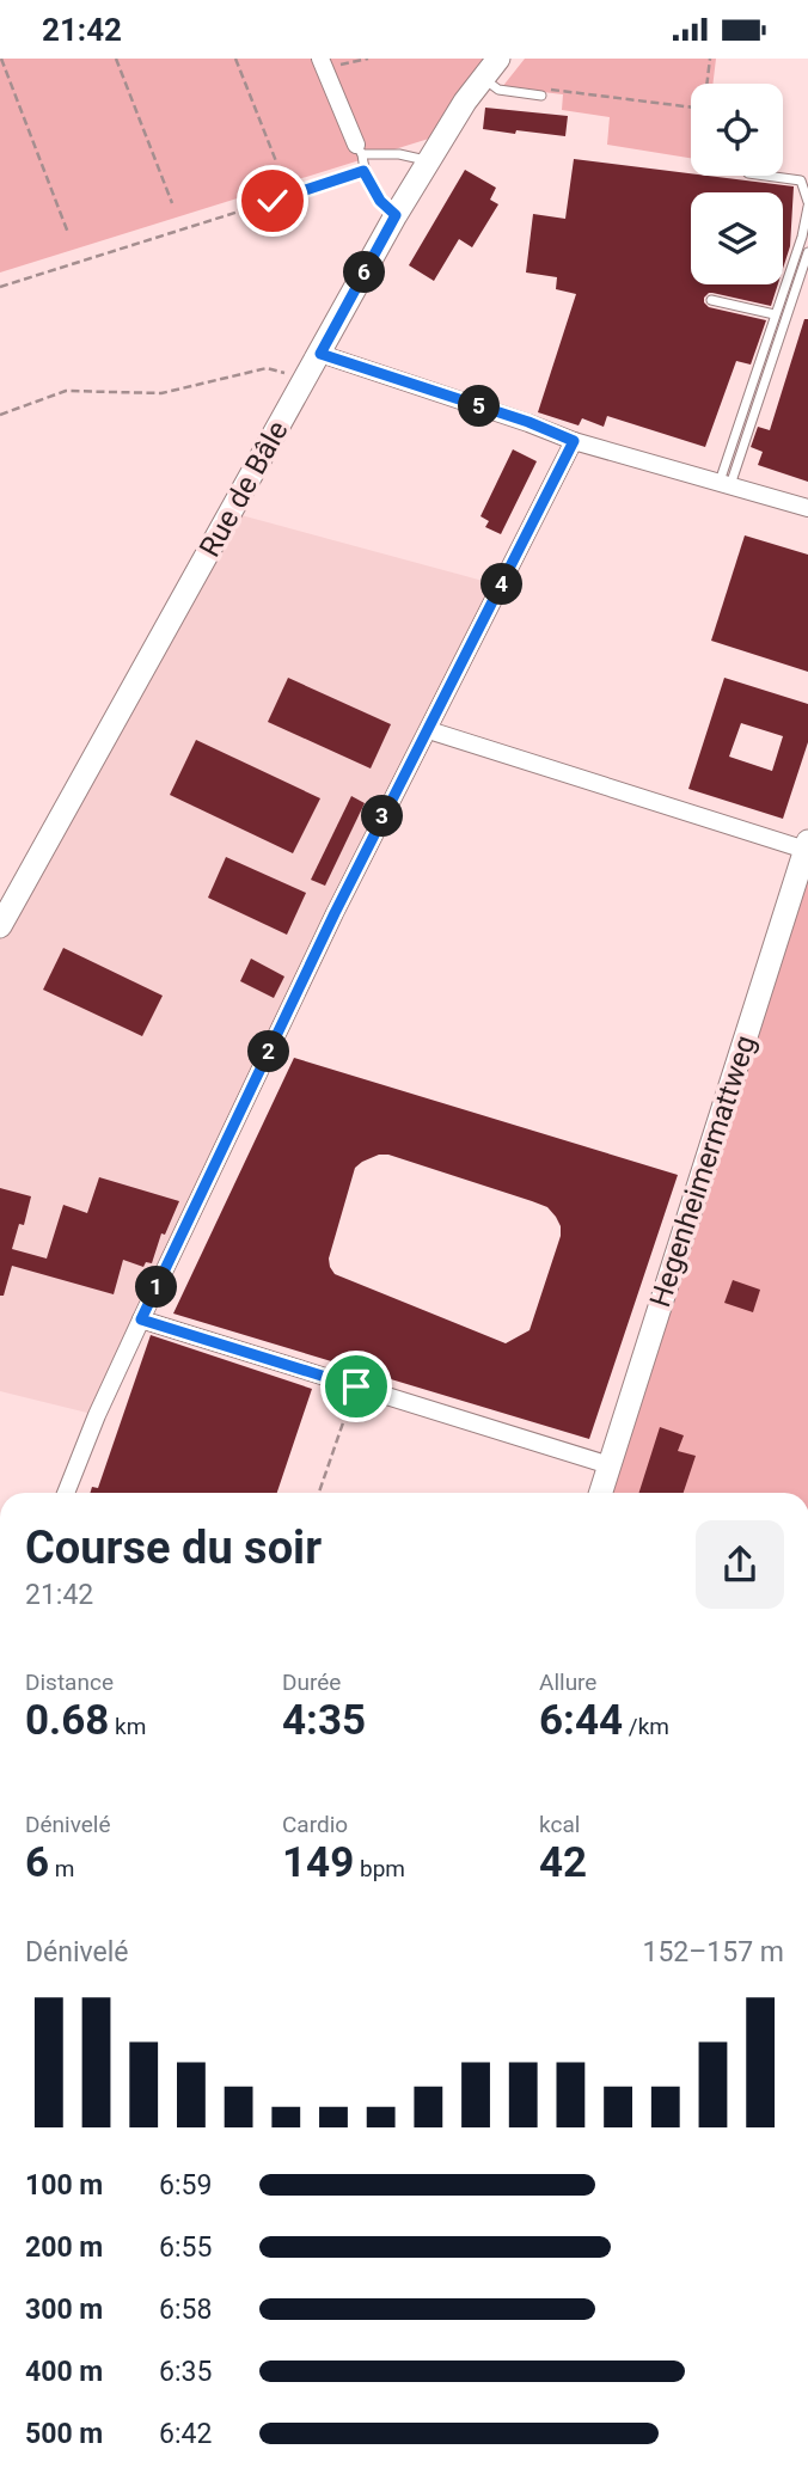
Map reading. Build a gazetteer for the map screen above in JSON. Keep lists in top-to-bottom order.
{
  "streets": {
    "street": ["Rue de Bâle", "Hegenheimermattweg"]
  },
  "page": {
    "status": "21:42",
    "pins": [
      "6",
      "5",
      "4",
      "3",
      "2",
      "1"
    ],
    "heading": ["Course du soir", "21:42"],
    "stats": [
      ["Distance", "0.68 km"],
      ["Durée", "4:35"],
      ["Allure", "6:44 /km"],
      ["Dénivelé", "6 m"],
      ["Cardio", "149 bpm"],
      ["kcal", "42"]
    ],
    "chart": ["Dénivelé", "152–157 m"],
    "list": [
      {
        "name": "100 m",
        "note": "6:59"
      },
      {
        "name": "200 m",
        "note": "6:55"
      },
      {
        "name": "300 m",
        "note": "6:58"
      },
      {
        "name": "400 m",
        "note": "6:35"
      },
      {
        "name": "500 m",
        "note": "6:42"
      }
    ]
  }
}
